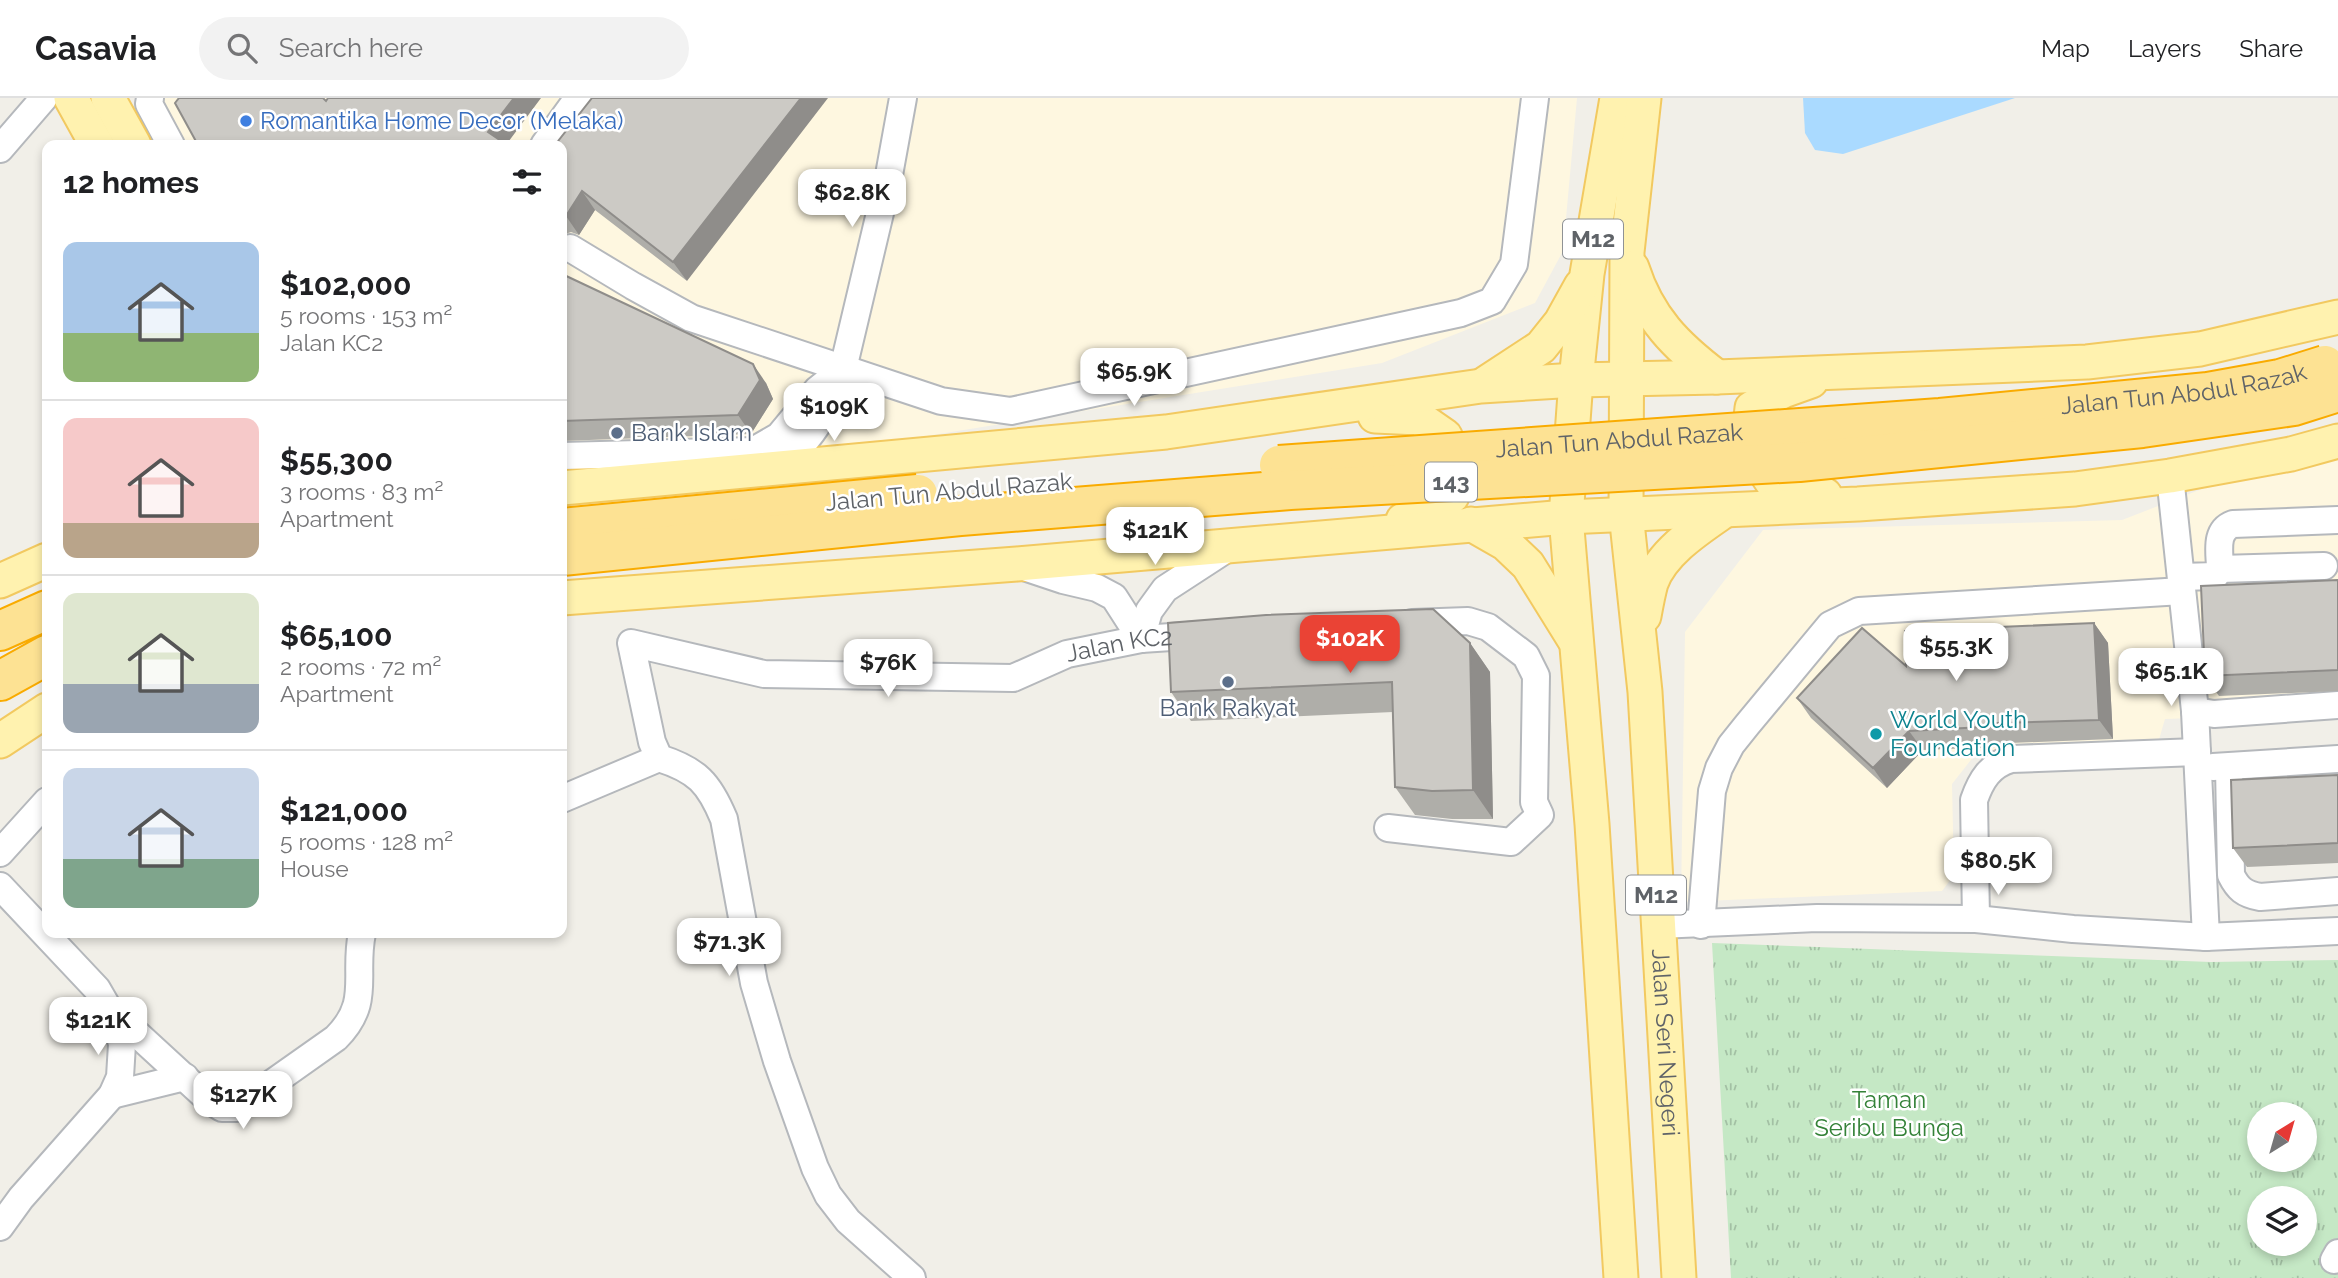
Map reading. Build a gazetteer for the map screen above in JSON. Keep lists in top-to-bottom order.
{
  "streets": {
    "highway": ["Jalan Tun Abdul Razak", "143"],
    "main road": ["M12", "Jalan Seri Negeri"],
    "street": ["Jalan KC2"]
  },
  "crossings": [
    ["M12", "Jalan Seri Negeri"]
  ],
  "parks": ["Taman Seribu Bunga"],
  "places": [
    "Romantika Home Decor (Melaka)",
    "Bank Islam",
    "Bank Rakyat",
    "World Youth Foundation"
  ],
  "north": "top right",
  "page": {
    "header": "Casavia",
    "search": "Search here",
    "nav": ["Map", "Layers", "Share"],
    "heading": "12 homes",
    "price": [
      "$62.8K",
      "$65.9K",
      "$109K",
      "$121K",
      "$102K",
      "$55.3K",
      "$76K",
      "$65.1K",
      "$80.5K",
      "$71.3K",
      "$121K",
      "$127K"
    ],
    "list": [
      {
        "name": "$102,000",
        "note": "5 rooms · 153 m² · Jalan KC2"
      },
      {
        "name": "$55,300",
        "note": "3 rooms · 83 m² · Apartment"
      },
      {
        "name": "$65,100",
        "note": "2 rooms · 72 m² · Apartment"
      },
      {
        "name": "$121,000",
        "note": "5 rooms · 128 m² · House"
      }
    ]
  }
}
